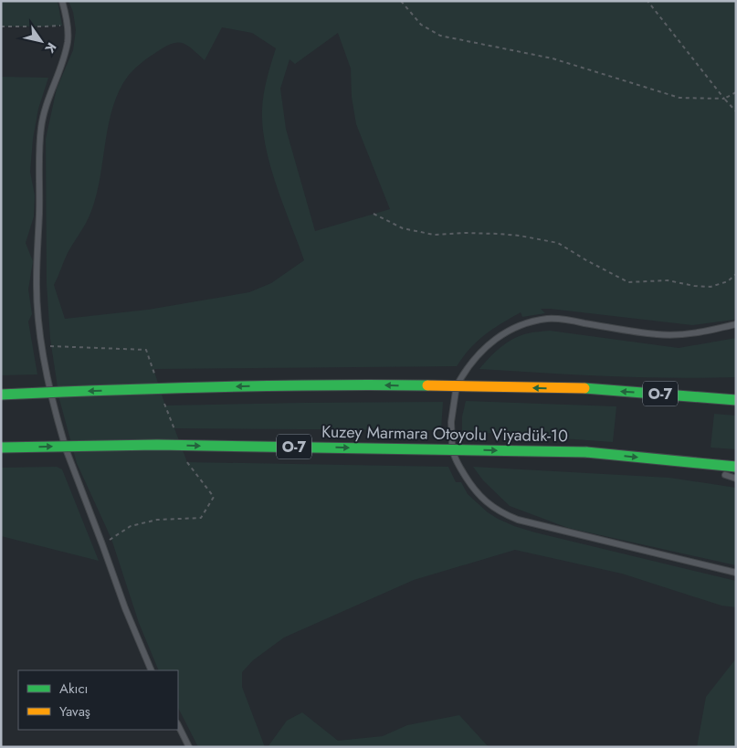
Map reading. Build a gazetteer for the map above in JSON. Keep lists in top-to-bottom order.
{
  "streets": {
    "highway": ["O-7", "Kuzey Marmara Otoyolu Viyadük-10"]
  },
  "crossings": [
    ["O-7", "Kuzey Marmara Otoyolu Viyadük-10"]
  ],
  "legend": ["Akıcı", "Yavaş"],
  "north": "bottom right"
}
